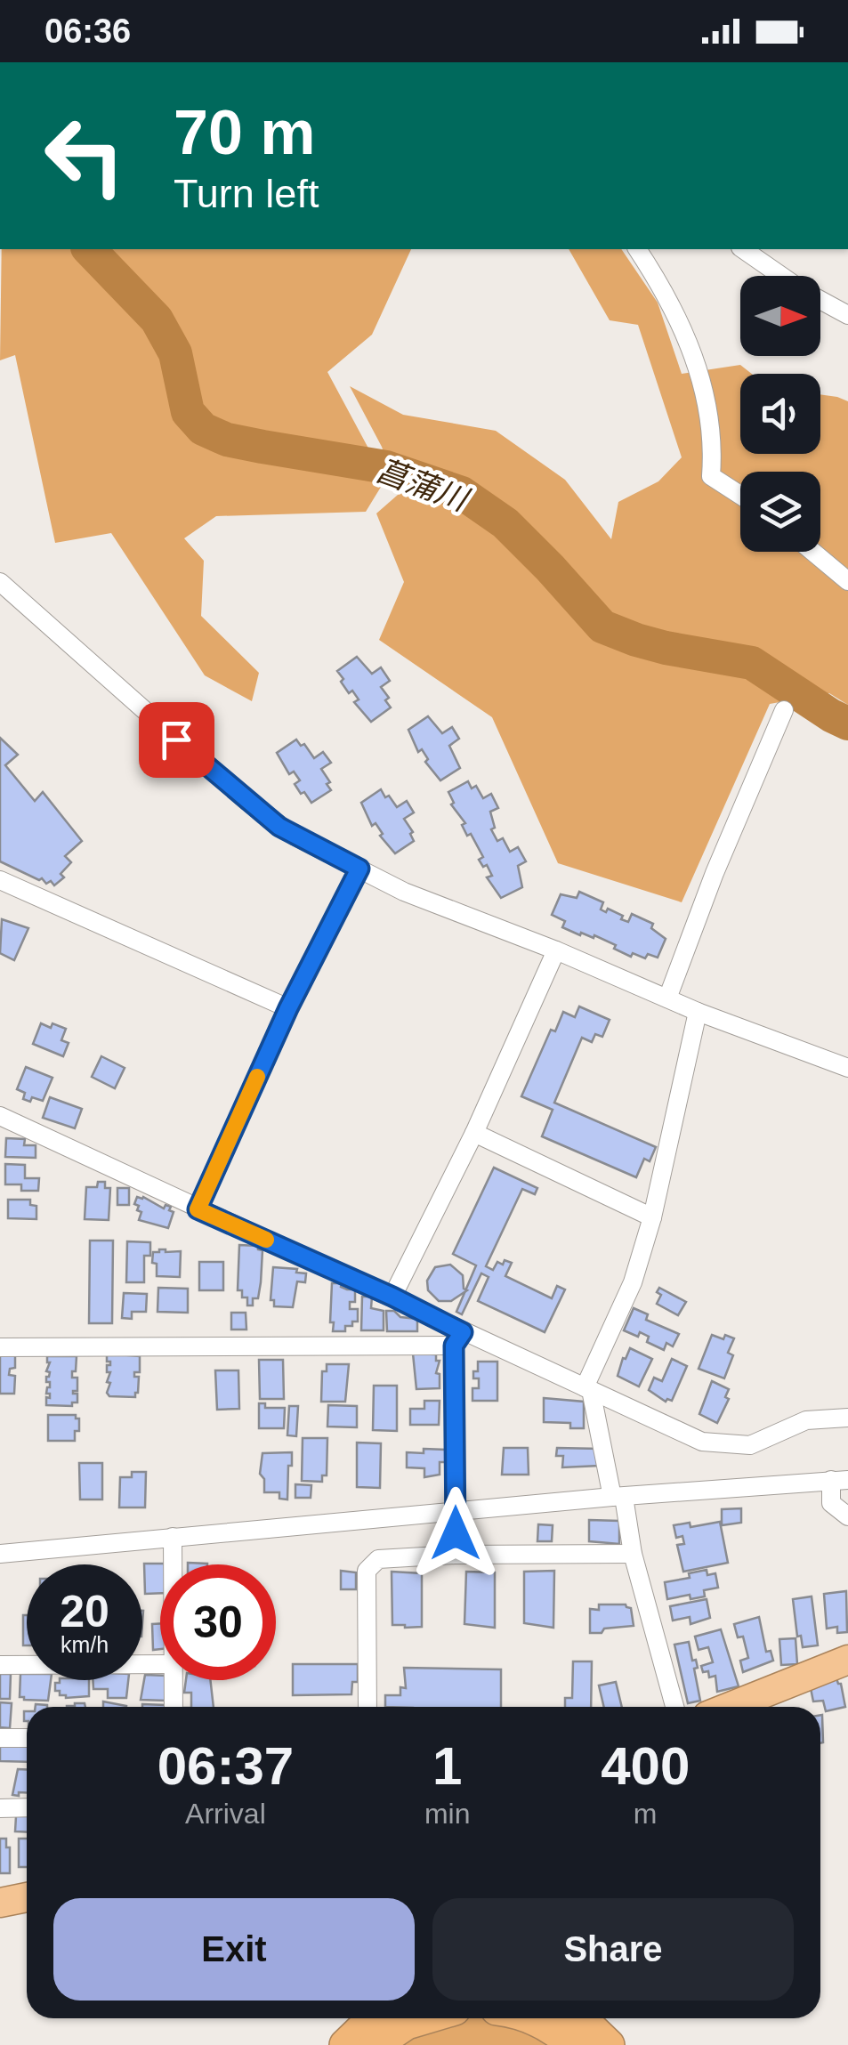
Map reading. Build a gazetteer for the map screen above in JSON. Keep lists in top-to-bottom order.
{
  "water": ["菖蒲川"],
  "north": "right",
  "page": {
    "status": "06:36",
    "turn": ["70 m", "Turn left"],
    "speed": "20 km/h",
    "limit": "30",
    "eta": [
      "06:37",
      "Arrival",
      "1",
      "min",
      "400",
      "m"
    ],
    "buttons": ["Exit", "Share"]
  }
}
